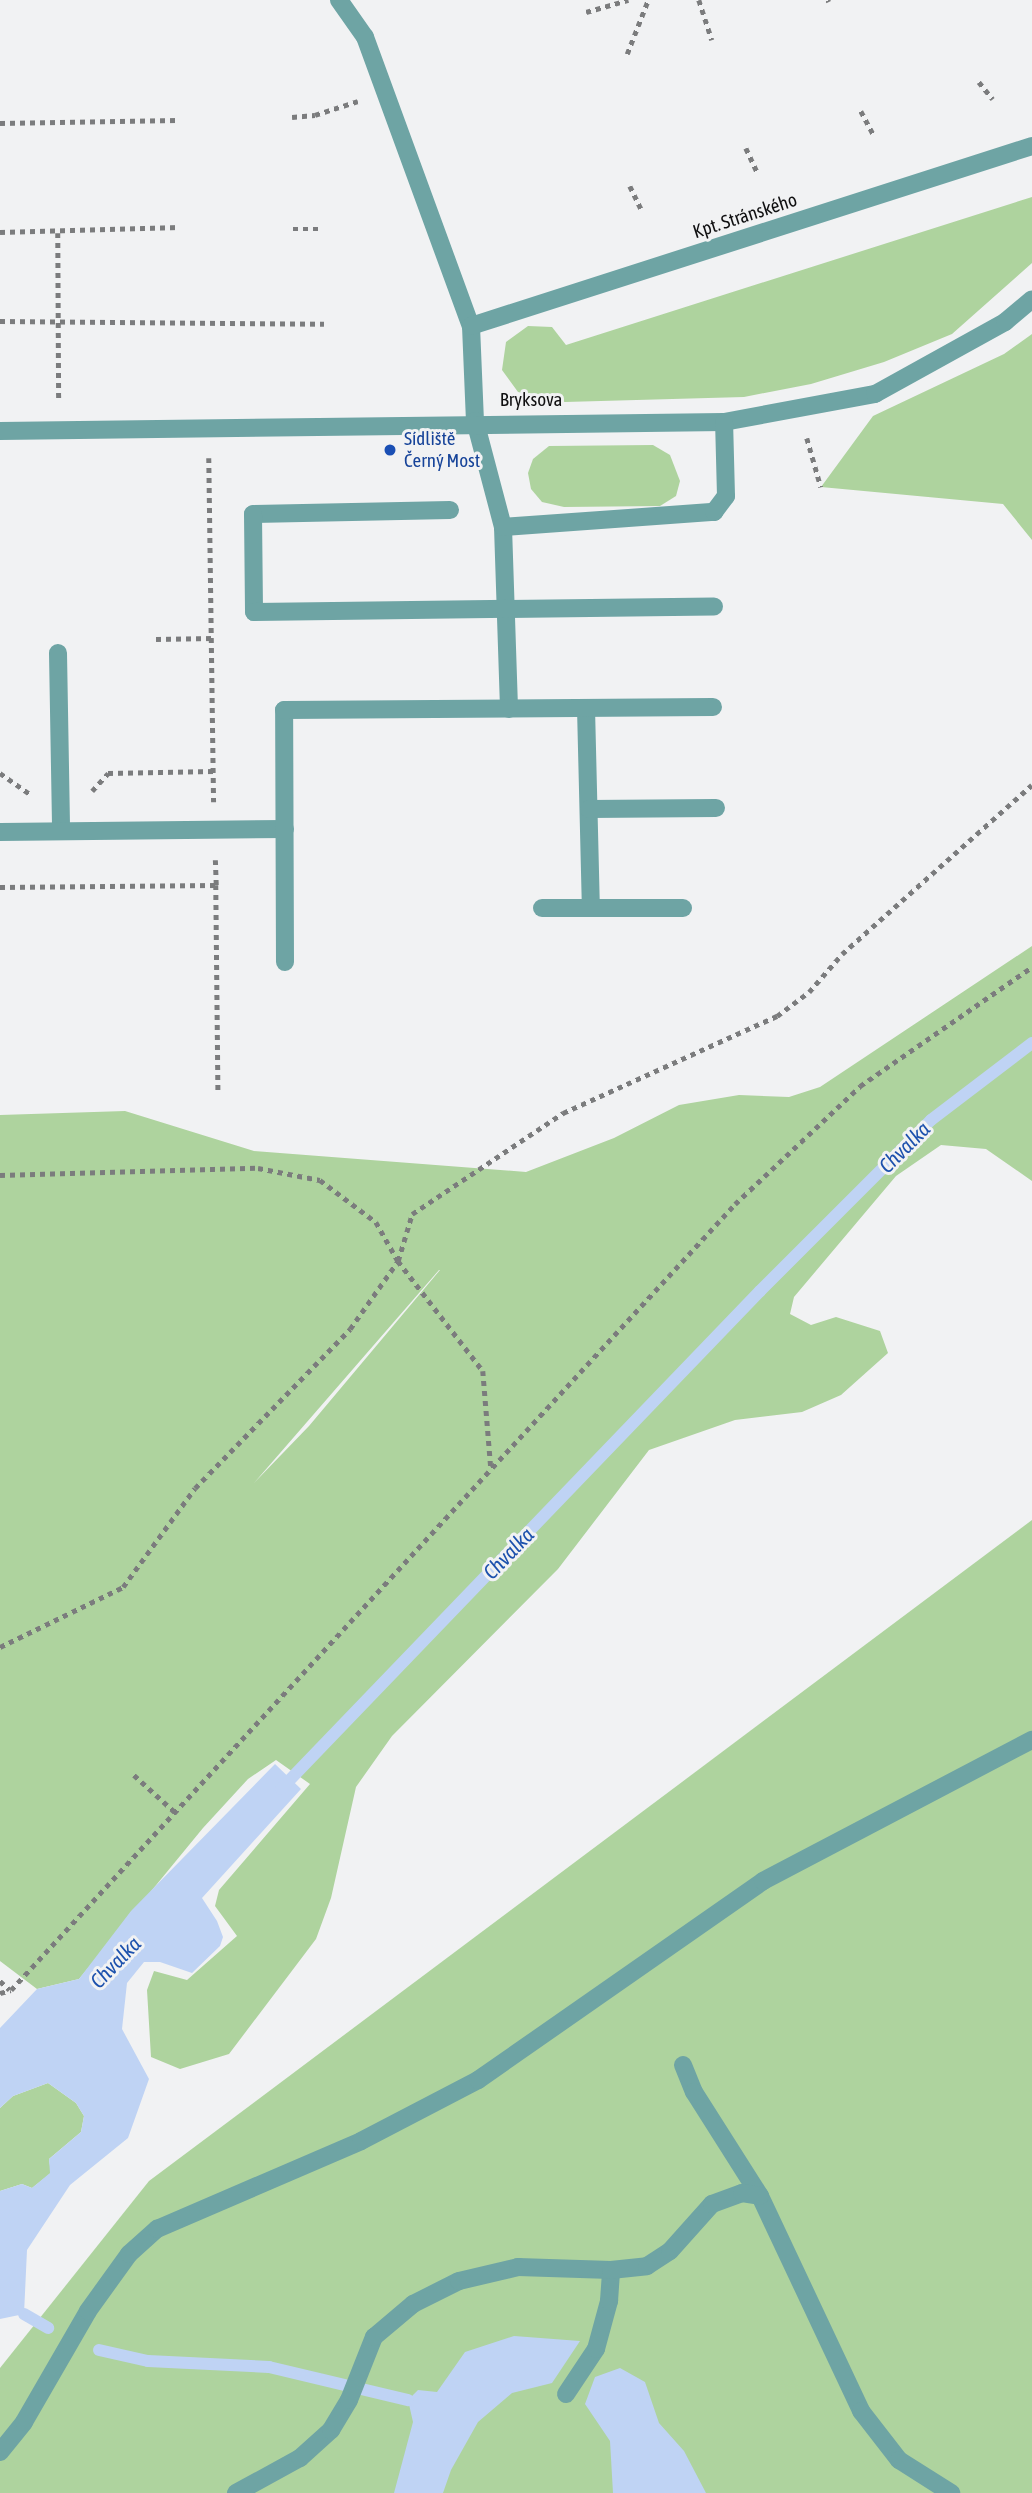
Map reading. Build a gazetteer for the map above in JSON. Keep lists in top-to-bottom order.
{
  "streets": {
    "street": ["Kpt. Stránského", "Bryksova"]
  },
  "water": ["Chvalka"],
  "places": ["Sídliště Černý Most"]
}
